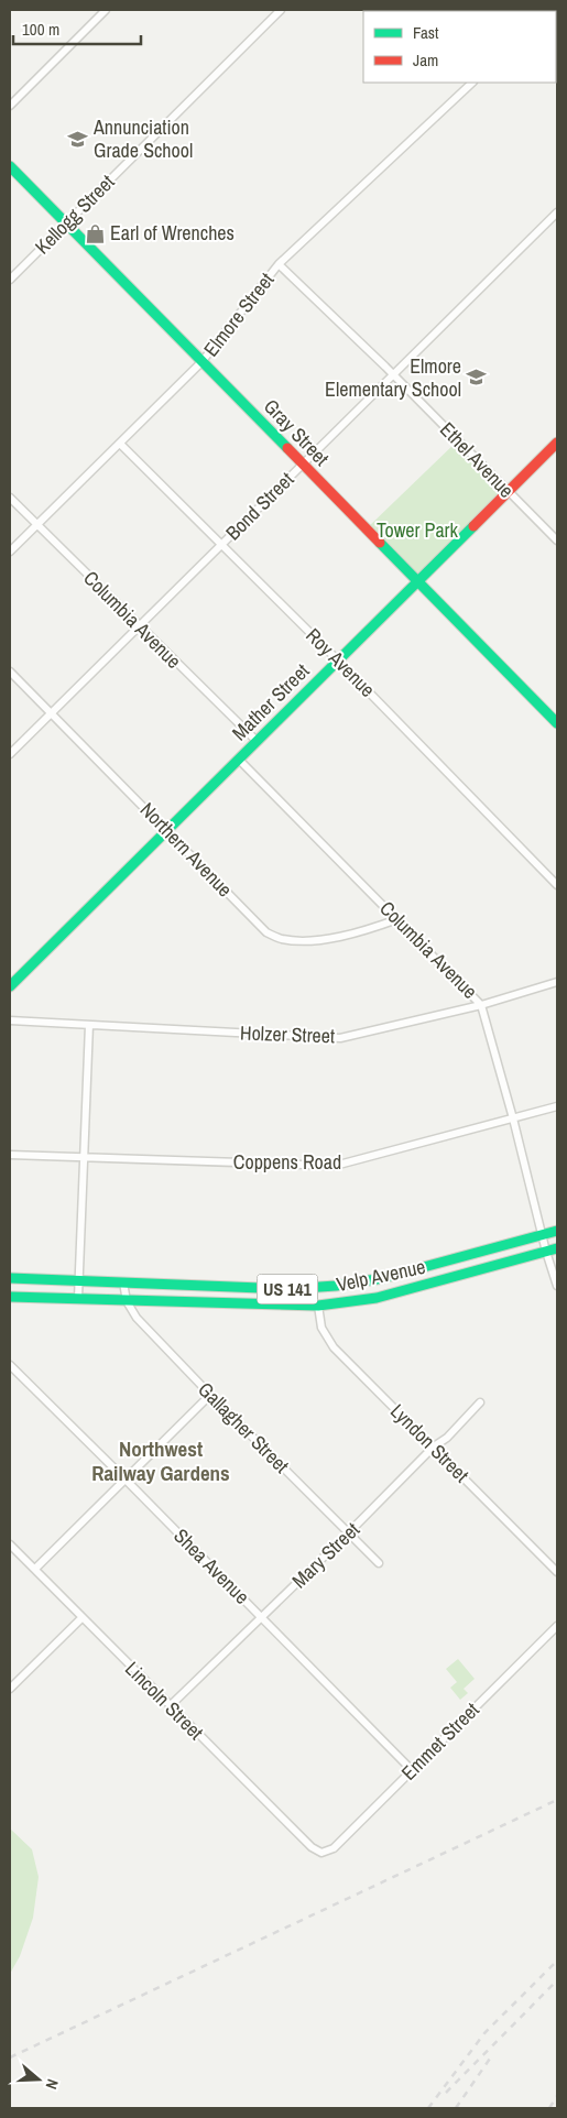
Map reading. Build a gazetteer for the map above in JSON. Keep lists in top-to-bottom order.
{
  "streets": {
    "street": [
      "Kellogg Street",
      "Elmore Street",
      "Gray Street",
      "Ethel Avenue",
      "Bond Street",
      "Columbia Avenue",
      "Roy Avenue",
      "Mather Street",
      "Northern Avenue",
      "Holzer Street",
      "Coppens Road",
      "Velp Avenue",
      "US 141",
      "Gallagher Street",
      "Lyndon Street",
      "Mary Street",
      "Shea Avenue",
      "Lincoln Street",
      "Emmet Street"
    ]
  },
  "crossings": [
    ["Kellogg Street", "Gray Street"],
    ["Elmore Street", "Gray Street"],
    ["Elmore Street", "Ethel Avenue"],
    ["Elmore Street", "Columbia Avenue"],
    ["Elmore Street", "Roy Avenue"],
    ["Gray Street", "Bond Street"],
    ["Gray Street", "Mather Street"],
    ["Ethel Avenue", "Bond Street"],
    ["Ethel Avenue", "Mather Street"],
    ["Bond Street", "Columbia Avenue"],
    ["Bond Street", "Roy Avenue"],
    ["Bond Street", "Northern Avenue"],
    ["Columbia Avenue", "Mather Street"],
    ["Columbia Avenue", "Northern Avenue"],
    ["Columbia Avenue", "Holzer Street"],
    ["Columbia Avenue", "Coppens Road"],
    ["Columbia Avenue", "Velp Avenue"],
    ["Roy Avenue", "Mather Street"],
    ["Mather Street", "Northern Avenue"],
    ["Velp Avenue", "Gallagher Street"],
    ["Velp Avenue", "Lyndon Street"],
    ["Gallagher Street", "Mary Street"],
    ["Lyndon Street", "Mary Street"],
    ["Mary Street", "Shea Avenue"],
    ["Mary Street", "Lincoln Street"],
    ["Shea Avenue", "Emmet Street"],
    ["Lincoln Street", "Emmet Street"]
  ],
  "districts": ["Northwest Railway Gardens"],
  "parks": ["Tower Park"],
  "places": {
    "school or university": ["Annunciation Grade School", "Elmore Elementary School"],
    "shop": ["Earl of Wrenches"]
  },
  "legend": ["Fast", "Jam"],
  "scale_bar": "100 m",
  "north": "right"
}
